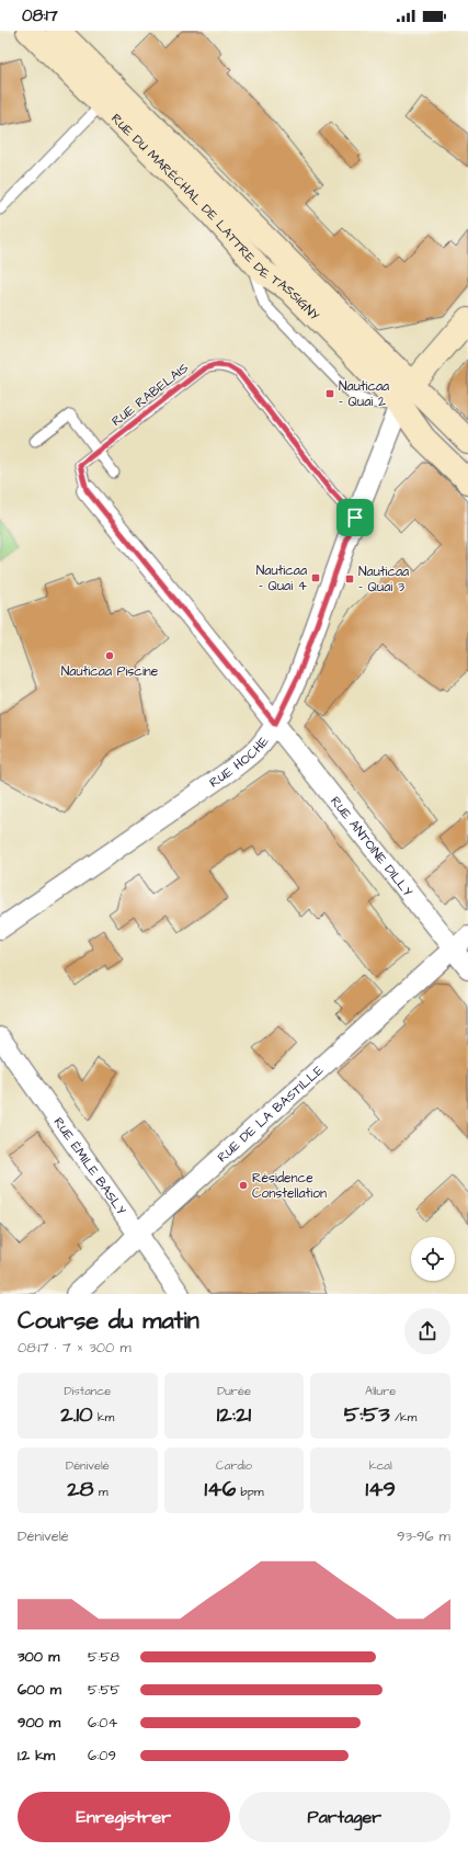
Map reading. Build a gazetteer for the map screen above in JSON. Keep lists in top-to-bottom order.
{
  "streets": {
    "main road": ["RUE DU MARÉCHAL DE LATTRE DE TASSIGNY"],
    "street": [
      "RUE HOCHE",
      "RUE ANTOINE DILLY",
      "RUE DE LA BASTILLE",
      "RUE ÉMILE BASLY"
    ],
    "lane": ["RUE RABELAIS"]
  },
  "crossings": [
    ["RUE DU MARÉCHAL DE LATTRE DE TASSIGNY", "RUE HOCHE"],
    ["RUE RABELAIS", "RUE HOCHE"],
    ["RUE RABELAIS", "RUE ANTOINE DILLY"],
    ["RUE HOCHE", "RUE ANTOINE DILLY"],
    ["RUE ANTOINE DILLY", "RUE DE LA BASTILLE"],
    ["RUE DE LA BASTILLE", "RUE ÉMILE BASLY"]
  ],
  "places": {
    "transit": ["Nauticaa - Quai 2", "Nauticaa - Quai 4", "Nauticaa - Quai 3"],
    "other": ["Nauticaa Piscine", "Résidence Constellation"]
  },
  "page": {
    "status": "08:17",
    "heading": ["Course du matin", "08:17 · 7 × 300 m"],
    "stats": [
      ["Distance", "2.10 km"],
      ["Durée", "12:21"],
      ["Allure", "5:53 /km"],
      ["Dénivelé", "28 m"],
      ["Cardio", "146 bpm"],
      ["kcal", "149"]
    ],
    "chart": ["Dénivelé", "93–96 m"],
    "list": [
      {
        "name": "300 m",
        "note": "5:58"
      },
      {
        "name": "600 m",
        "note": "5:55"
      },
      {
        "name": "900 m",
        "note": "6:04"
      },
      {
        "name": "1.2 km",
        "note": "6:09"
      }
    ],
    "buttons": ["Enregistrer", "Partager"]
  }
}
